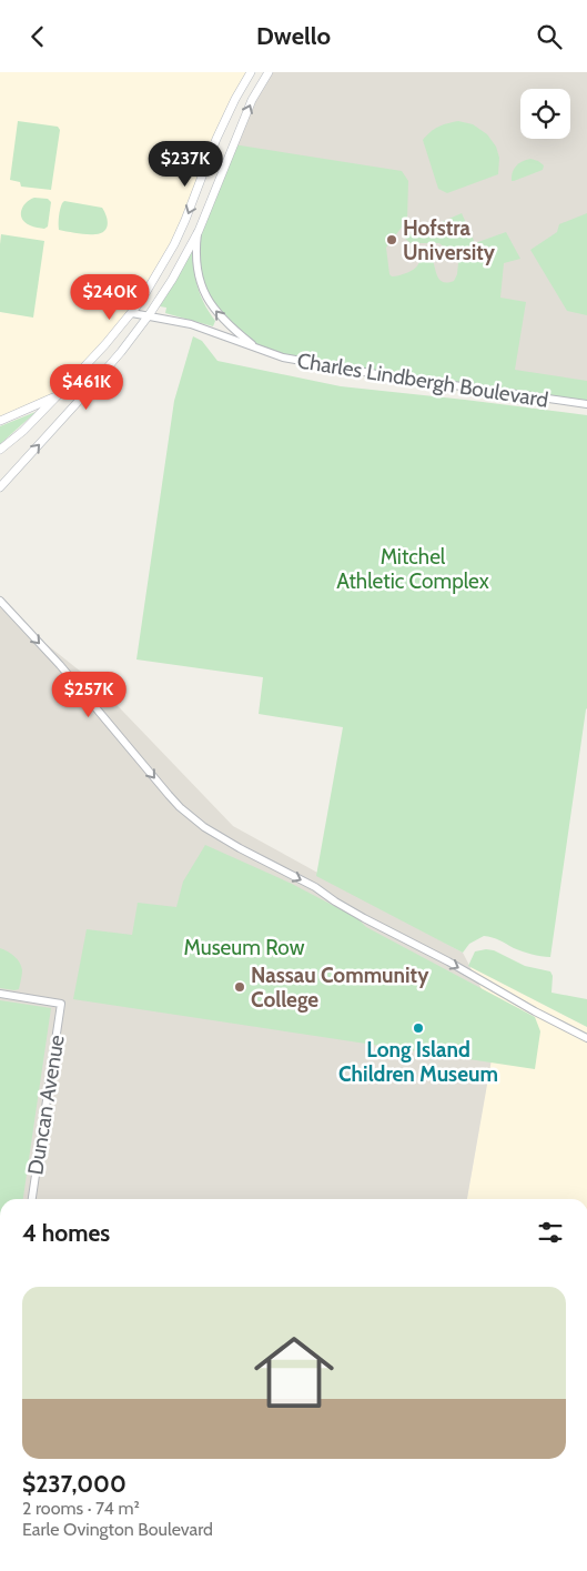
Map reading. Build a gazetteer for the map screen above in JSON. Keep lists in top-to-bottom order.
{
  "streets": {
    "street": ["Charles Lindbergh Boulevard", "Duncan Avenue"]
  },
  "parks": ["Mitchel Athletic Complex", "Museum Row"],
  "places": ["Hofstra University", "Nassau Community College", "Long Island Children Museum"],
  "page": {
    "header": "Dwello",
    "price": [
      "$237K",
      "$240K",
      "$461K",
      "$257K"
    ],
    "heading": "4 homes",
    "list": [
      {
        "name": "$237,000",
        "note": "2 rooms · 74 m² · Earle Ovington Boulevard"
      }
    ]
  }
}
